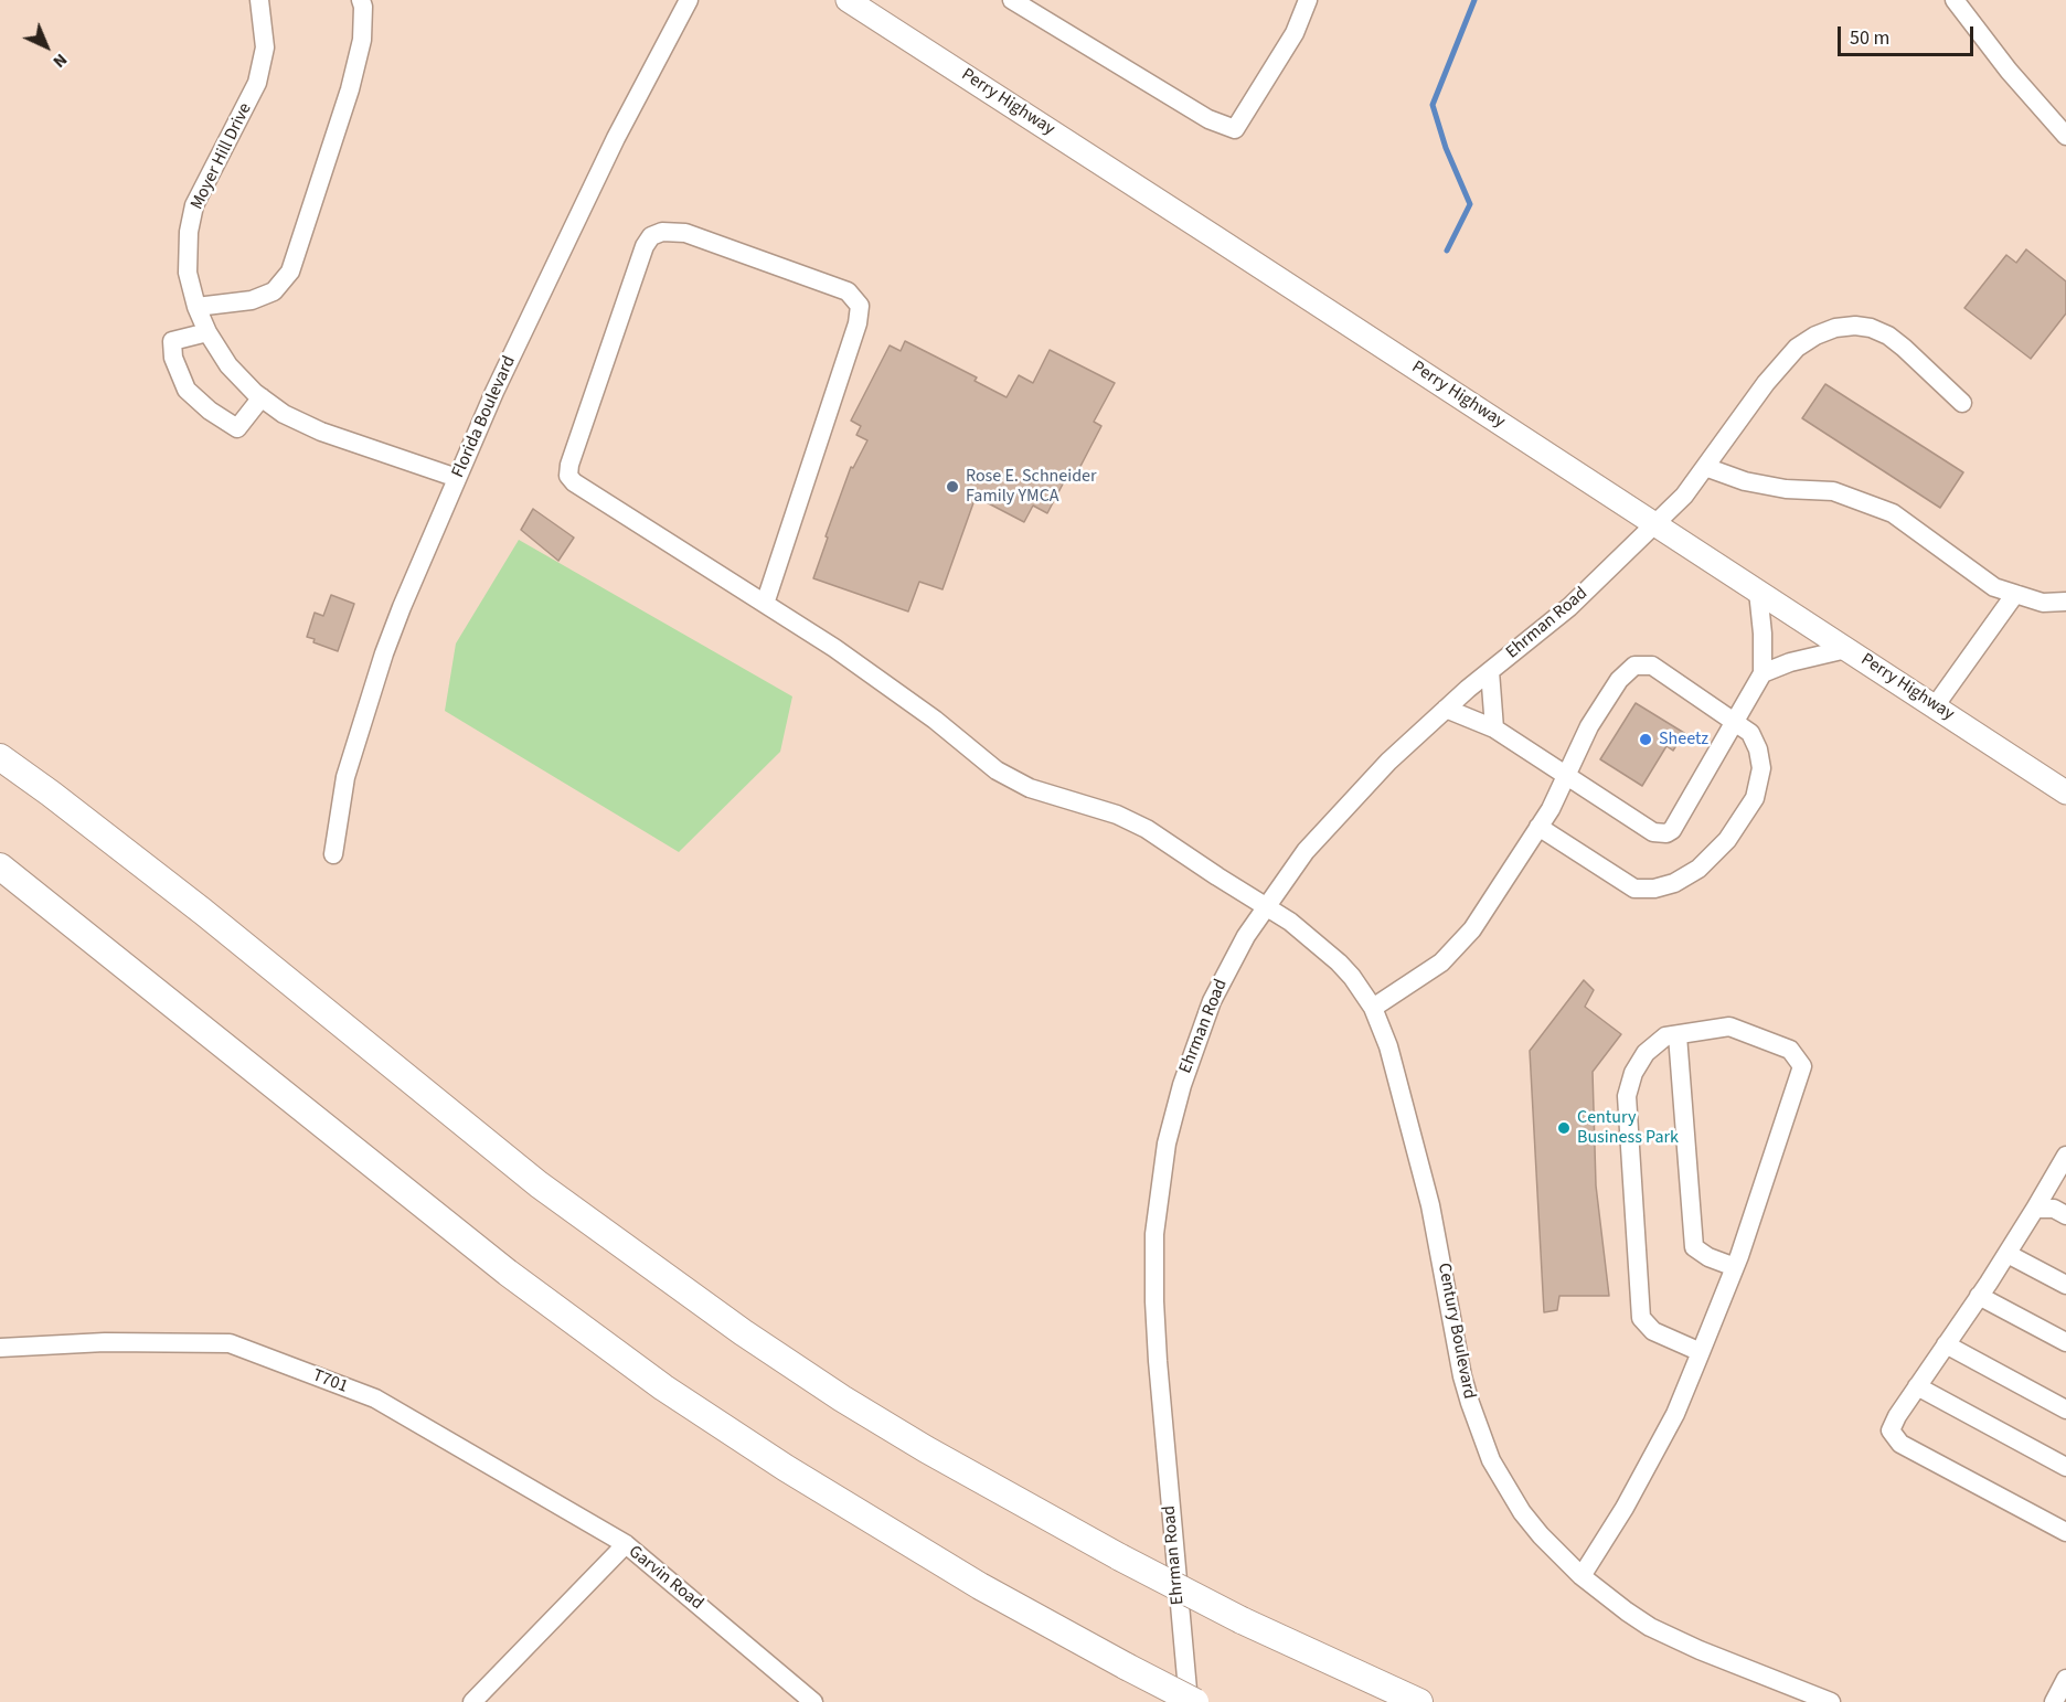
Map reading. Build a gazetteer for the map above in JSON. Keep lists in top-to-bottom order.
{
  "streets": {
    "main road": ["Perry Highway"],
    "street": [
      "Moyer Hill Drive",
      "Florida Boulevard",
      "Ehrman Road",
      "Century Boulevard",
      "T701",
      "Garvin Road"
    ]
  },
  "crossings": [
    ["Perry Highway", "Ehrman Road"],
    ["Moyer Hill Drive", "Florida Boulevard"],
    ["Ehrman Road", "Century Boulevard"],
    ["T701", "Garvin Road"]
  ],
  "places": ["Rose E. Schneider Family YMCA", "Sheetz", "Century Business Park"],
  "scale_bar": "50 m",
  "north": "bottom right"
}
